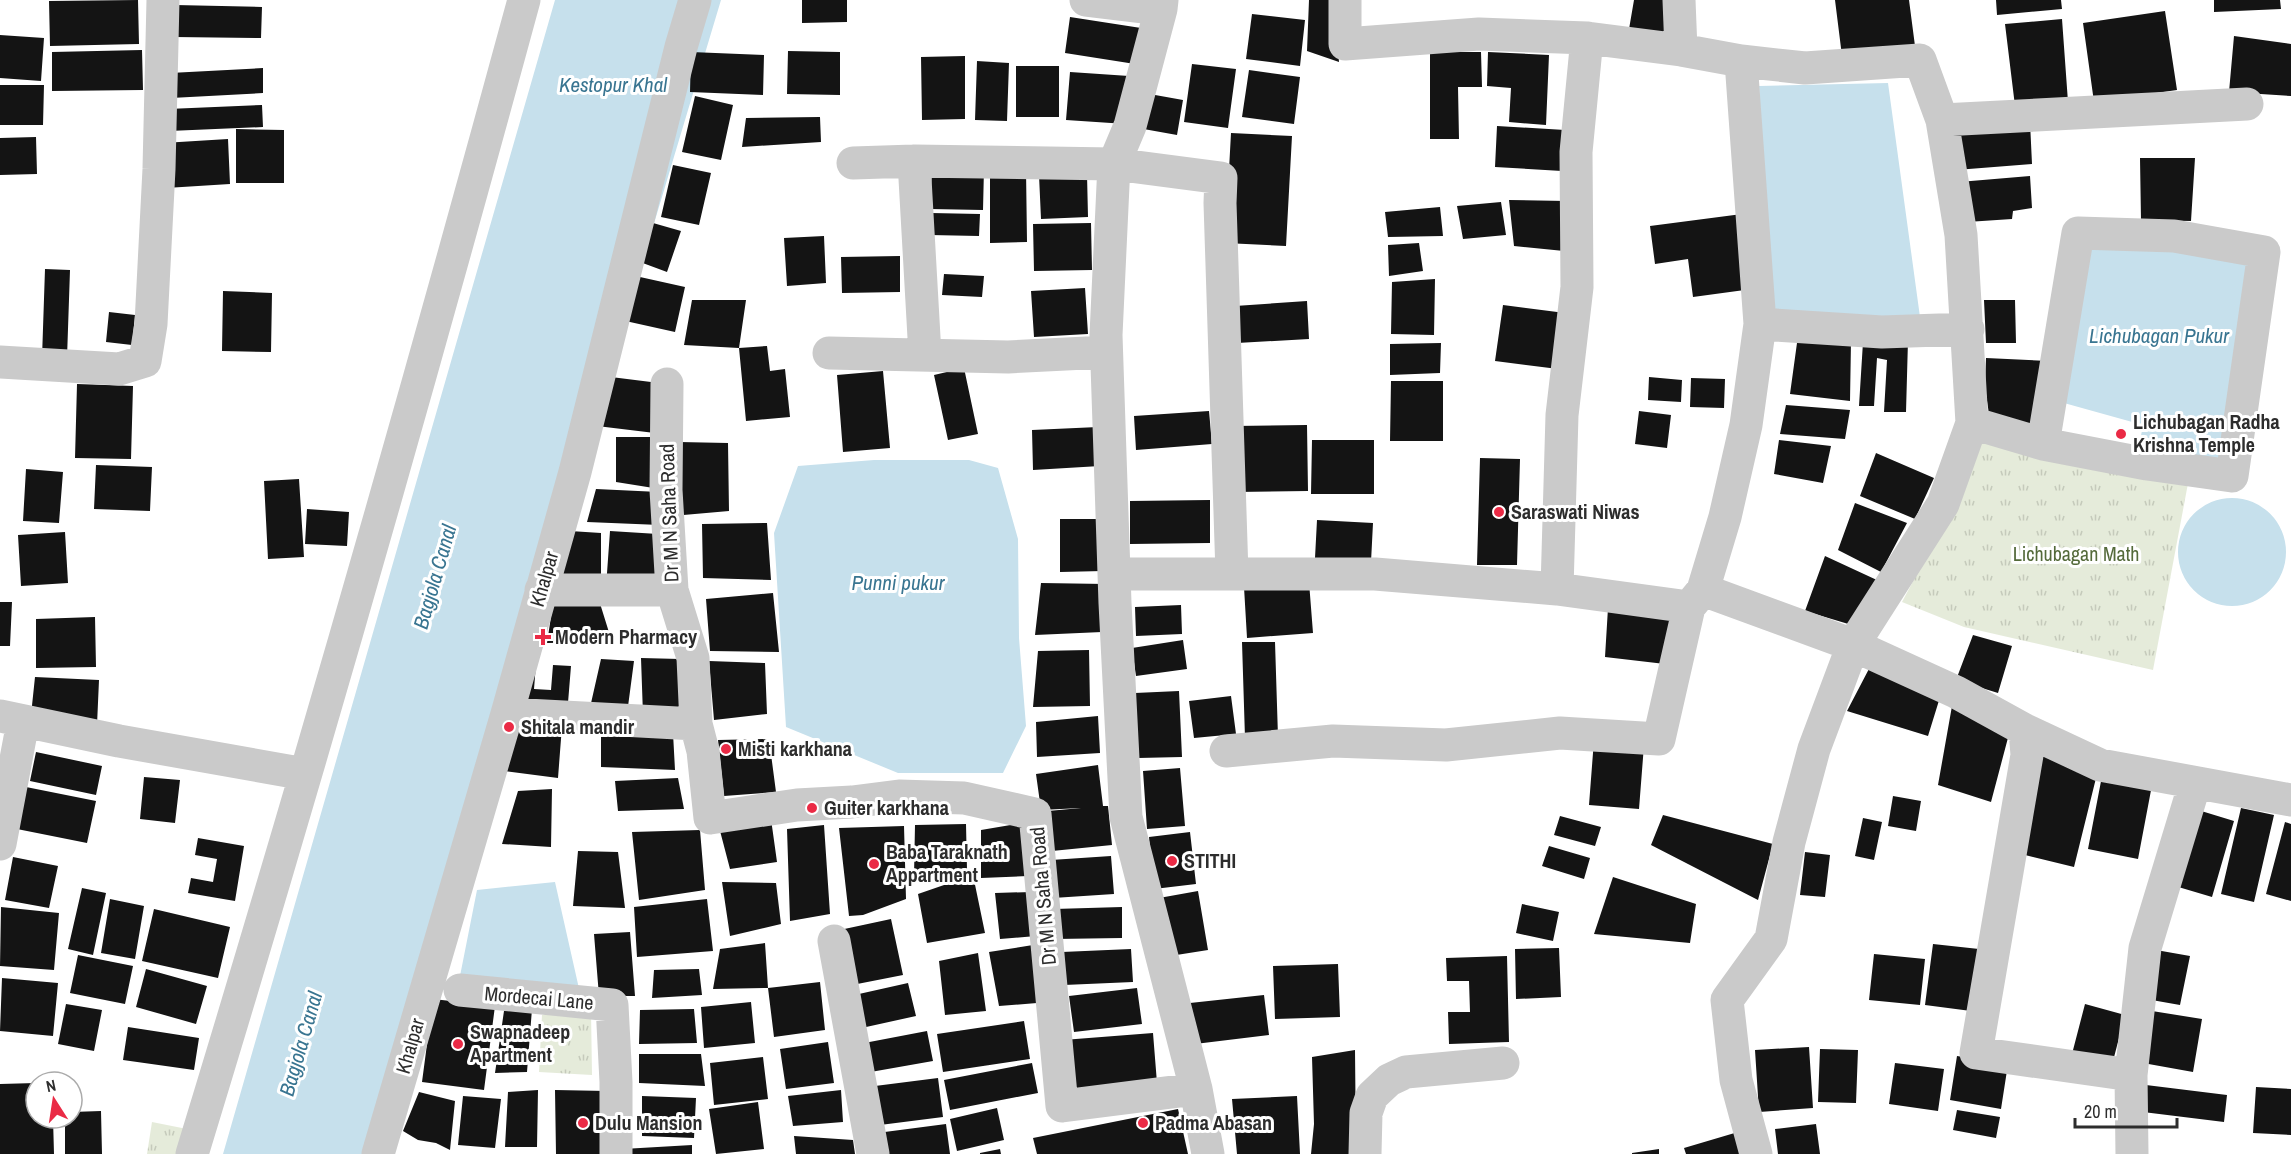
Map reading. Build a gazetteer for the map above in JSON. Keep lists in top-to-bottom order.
{
  "streets": {
    "street": ["Dr M N Saha Road", "Khalpar", "Mordecai Lane"]
  },
  "water": [
    "Kestopur Khal",
    "Lichubagan Pukur",
    "Bagjola Canal",
    "Punni pukur"
  ],
  "parks": ["Lichubagan Math"],
  "places": {
    "other": [
      "Lichubagan Radha Krishna Temple",
      "Saraswati Niwas",
      "Shitala mandir",
      "Misti karkhana",
      "Guiter karkhana",
      "STITHI",
      "Baba Taraknath Appartment",
      "Swapnadeep Apartment",
      "Dulu Mansion",
      "Padma Abasan"
    ],
    "health": ["Modern Pharmacy"]
  },
  "scale_bar": "20 m",
  "north": "top"
}
